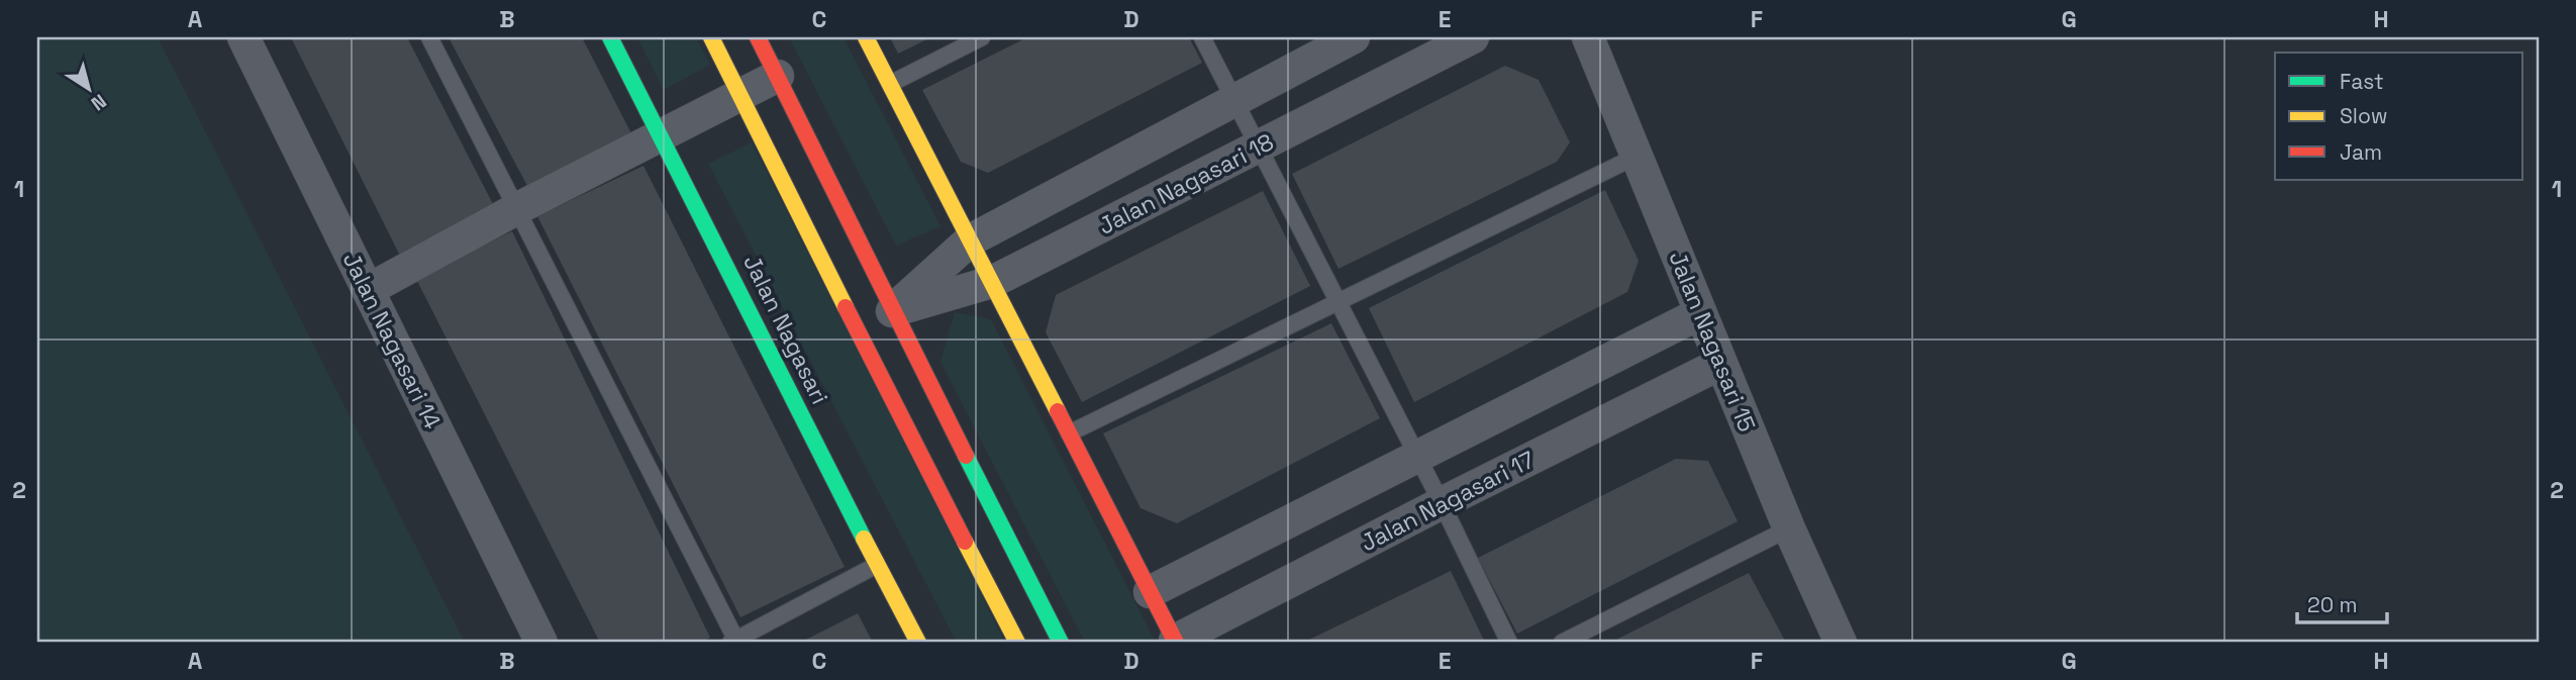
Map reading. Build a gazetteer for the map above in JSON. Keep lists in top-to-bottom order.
{
  "streets": {
    "street": [
      "Jalan Nagasari 18",
      "Jalan Nagasari",
      "Jalan Nagasari 14",
      "Jalan Nagasari 15",
      "Jalan Nagasari 17"
    ]
  },
  "crossings": [
    ["Jalan Nagasari 15", "Jalan Nagasari 17"]
  ],
  "legend": ["Fast", "Slow", "Jam"],
  "scale_bar": "20 m",
  "north": "bottom right",
  "grid": {
    "columns": [
      "A",
      "B",
      "C",
      "D",
      "E",
      "F",
      "G",
      "H"
    ],
    "rows": ["1", "2"]
  }
}
